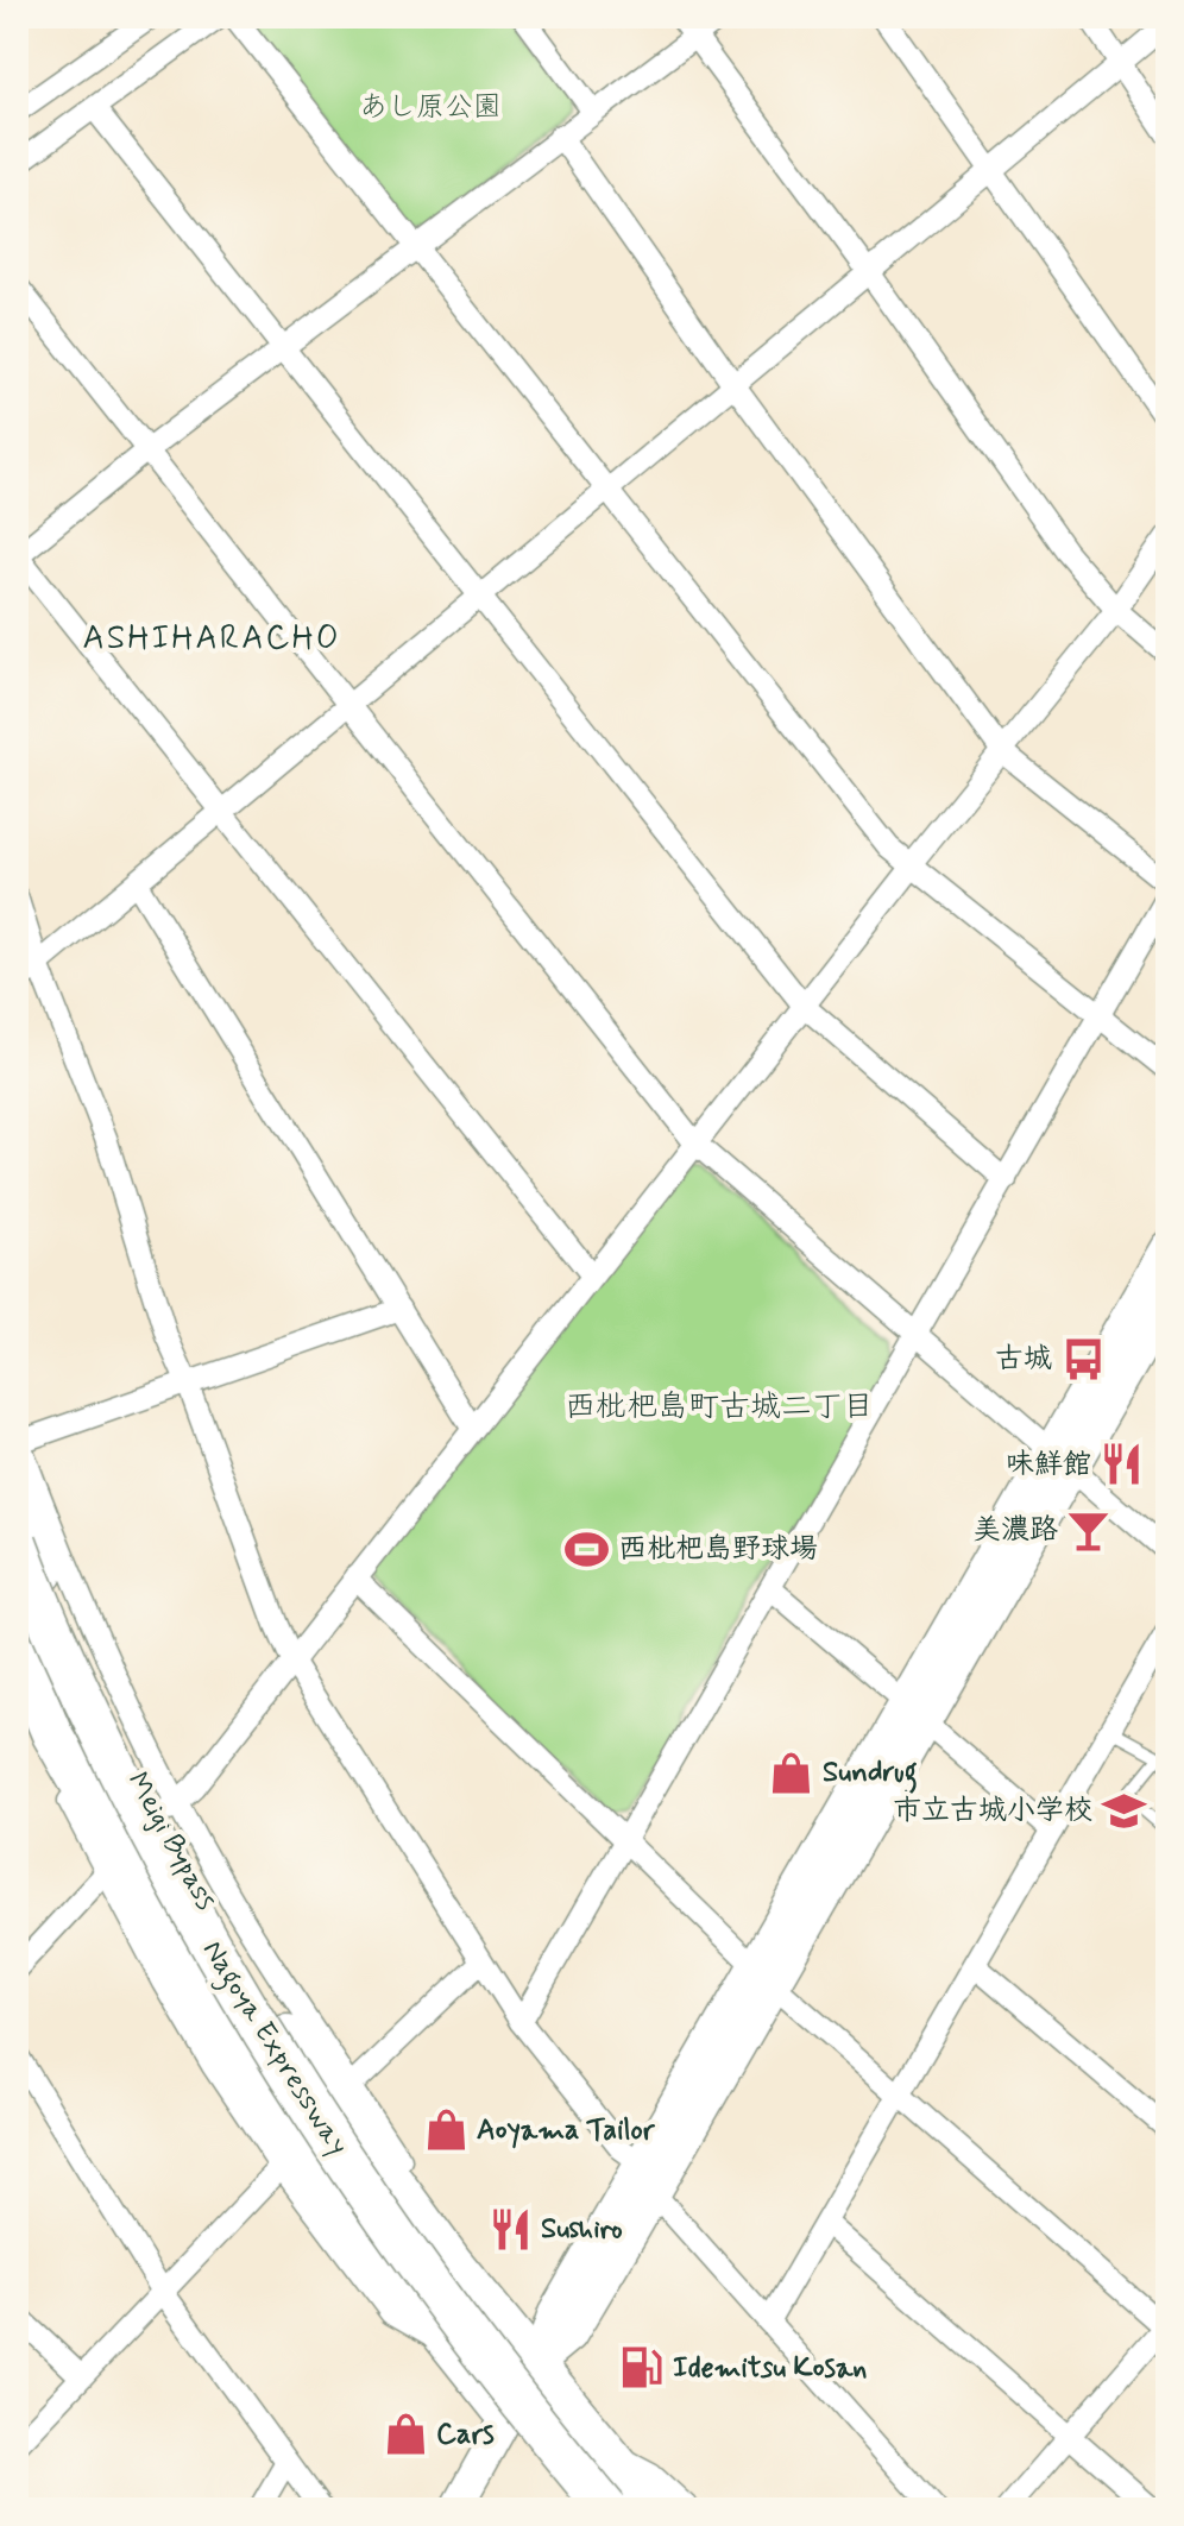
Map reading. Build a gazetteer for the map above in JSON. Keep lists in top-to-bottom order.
{
  "streets": {
    "highway": ["Meigi Bypass", "Nagoya Expressway"]
  },
  "districts": ["ASHIHARACHO", "西枇杷島町古城二丁目"],
  "parks": ["あし原公園"],
  "places": {
    "bus stop": ["古城"],
    "restaurant": ["味鮮館", "Sushiro"],
    "bar": ["美濃路"],
    "sports": ["西枇杷島野球場"],
    "shop": ["Sundrug", "Aoyama Tailor", "Cars"],
    "school or university": ["市立古城小学校"],
    "fuel station": ["Idemitsu Kosan"]
  }
}
